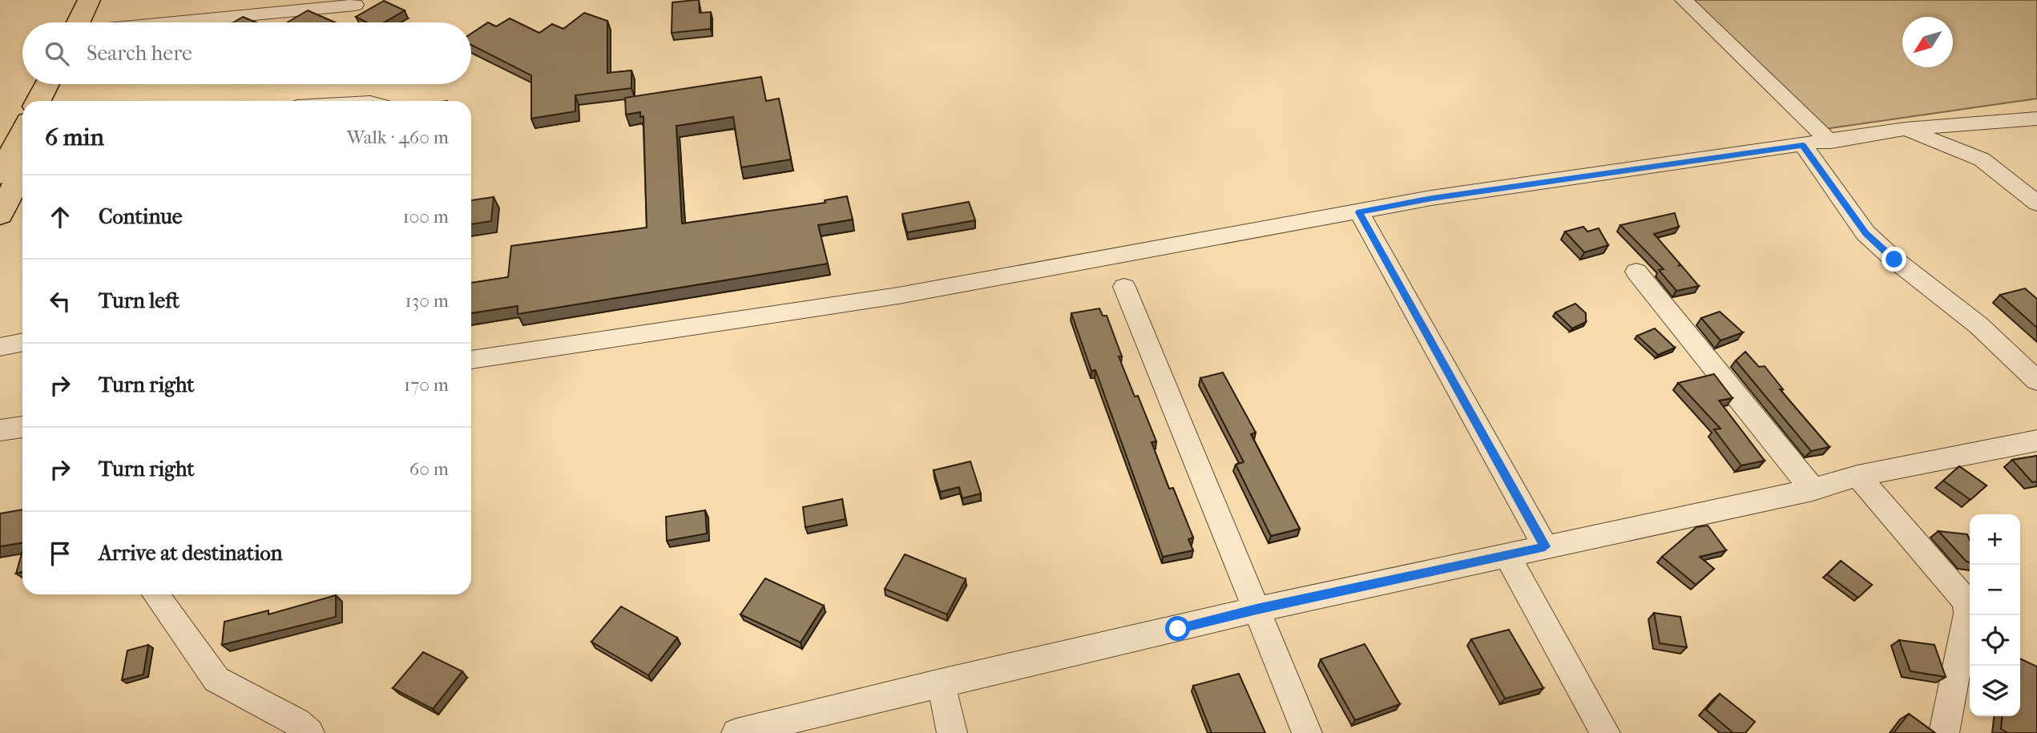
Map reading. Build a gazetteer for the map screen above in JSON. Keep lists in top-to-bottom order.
{
  "north": "bottom left",
  "page": {
    "search": "Search here",
    "heading": ["6 min", "Walk · 460 m"],
    "list": [
      ["Continue", "100 m"],
      ["Turn left", "130 m"],
      ["Turn right", "170 m"],
      ["Turn right", "60 m"],
      "Arrive at destination"
    ],
    "map_buttons": ["+", "−"]
  }
}
